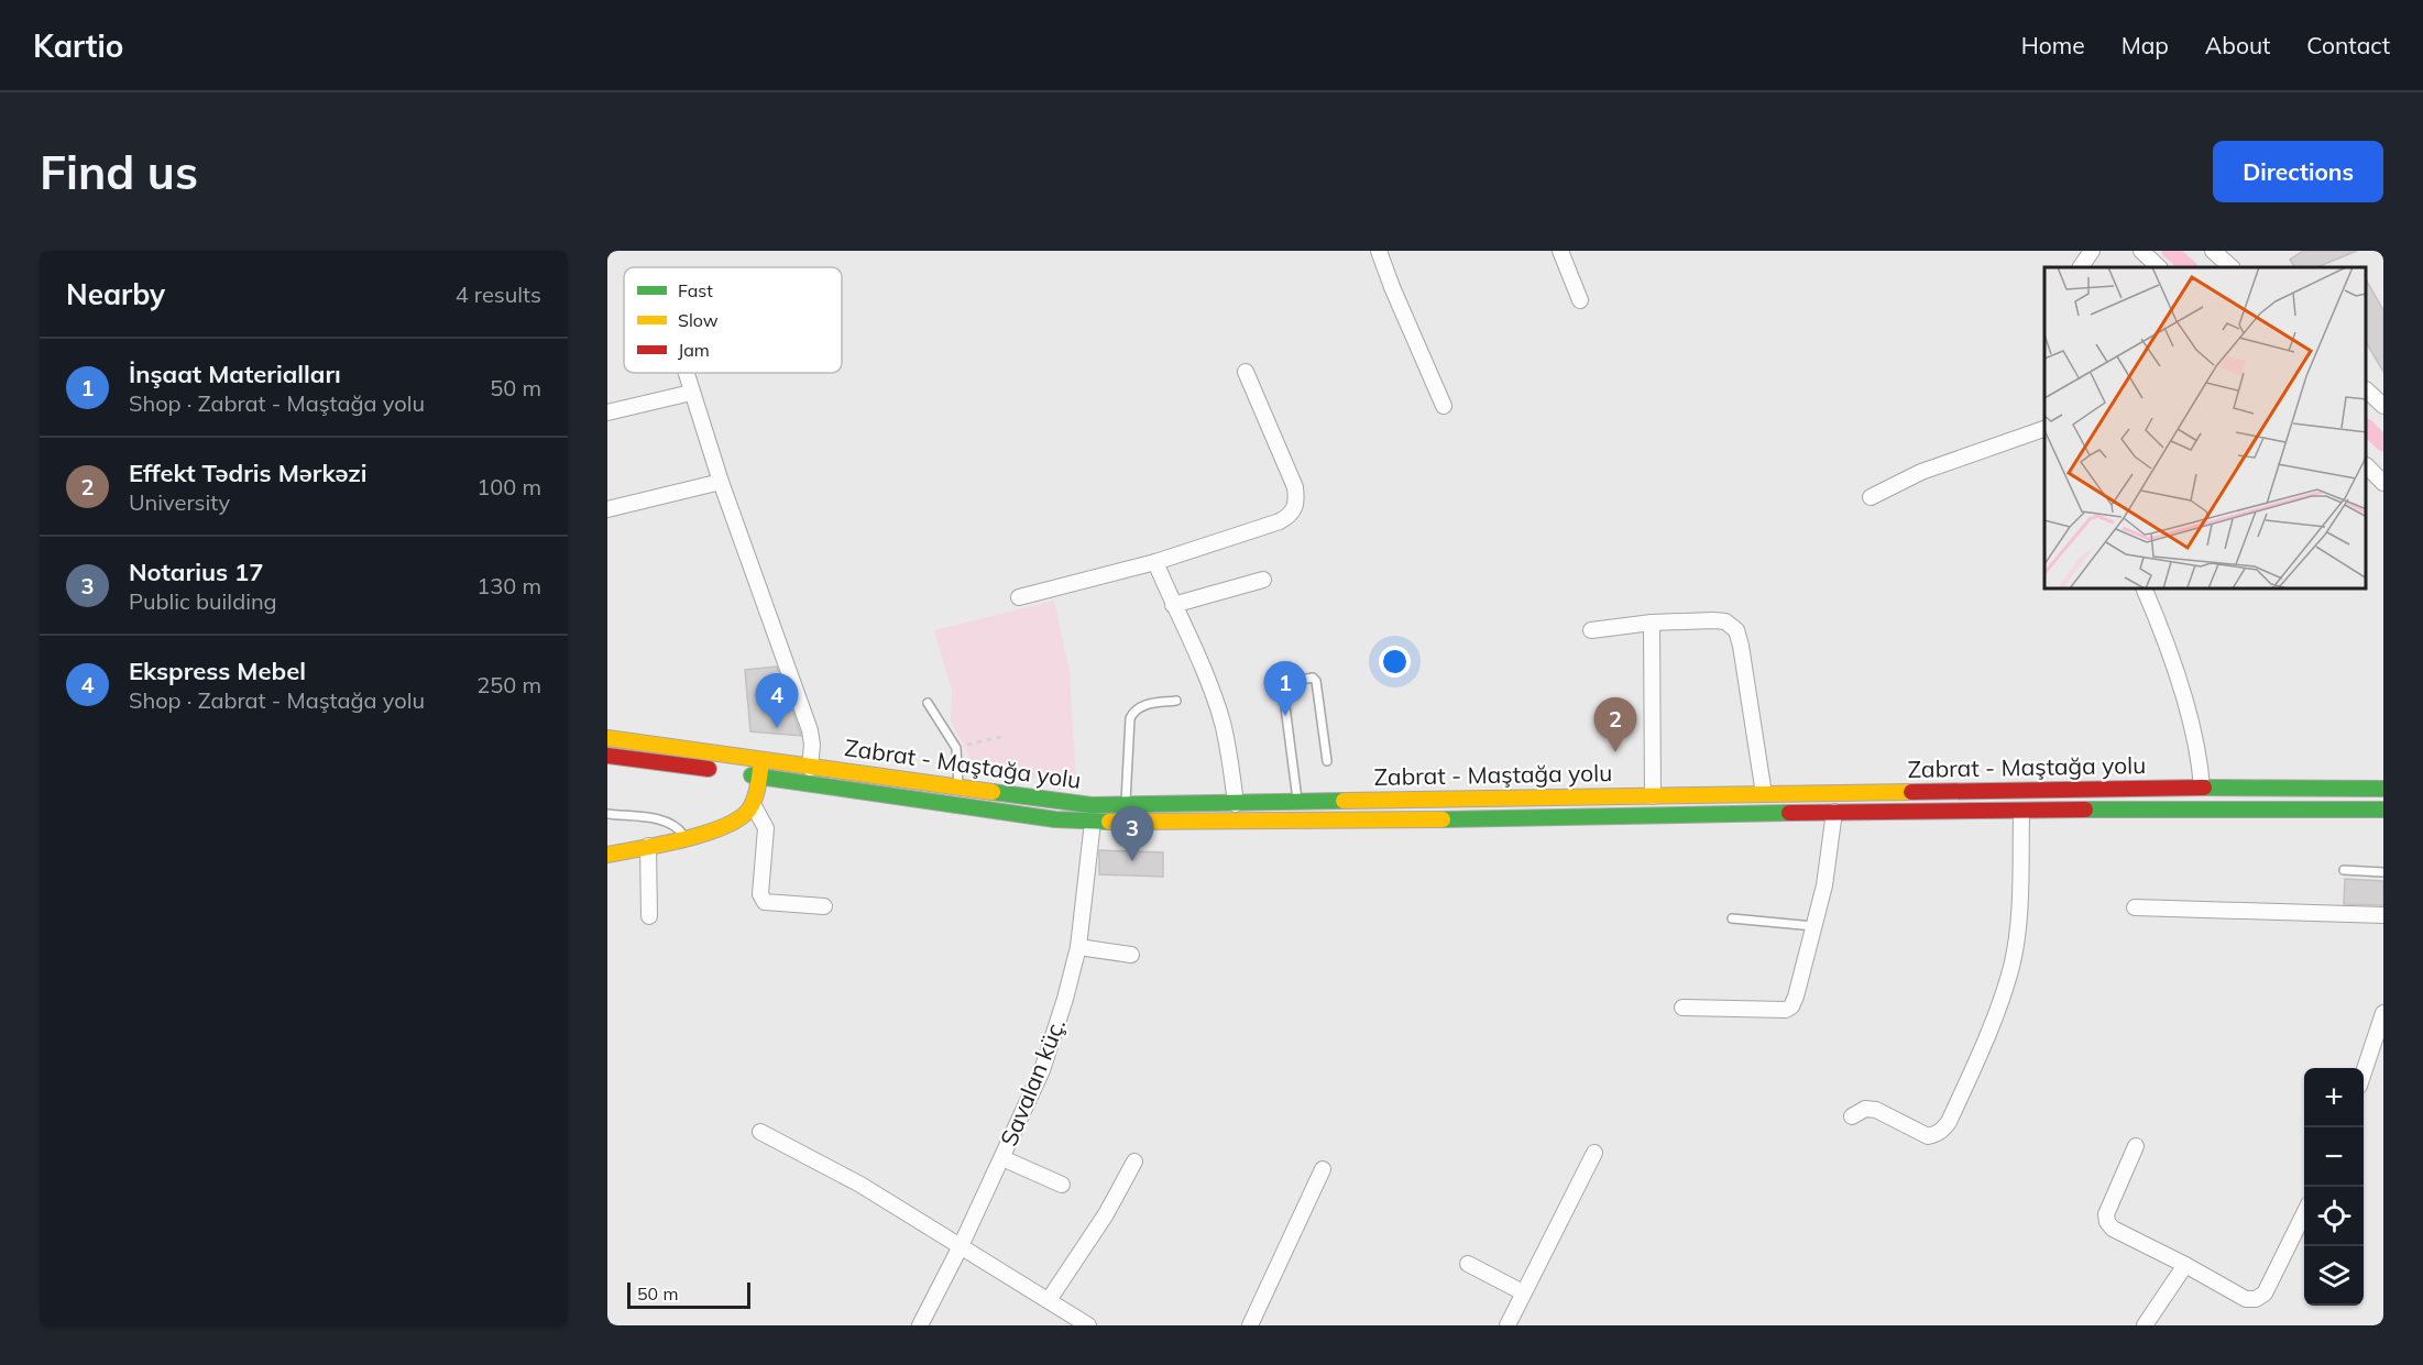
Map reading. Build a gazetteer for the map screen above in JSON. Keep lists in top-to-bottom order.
{
  "streets": {
    "main road": ["Zabrat - Maştağa yolu"],
    "street": ["Savalan küç."]
  },
  "legend": ["Fast", "Slow", "Jam"],
  "scale_bar": "50 m",
  "page": {
    "header": "Kartio",
    "nav": [
      "Home",
      "Map",
      "About",
      "Contact"
    ],
    "buttons": "Directions",
    "title": "Find us",
    "heading": ["Nearby", "4 results"],
    "list": [
      {
        "mark": "1",
        "name": "İnşaat Materialları",
        "note": "Shop · Zabrat - Maştağa yolu",
        "value": "50 m"
      },
      {
        "mark": "2",
        "name": "Effekt Tədris Mərkəzi",
        "note": "University",
        "value": "100 m"
      },
      {
        "mark": "3",
        "name": "Notarius 17",
        "note": "Public building",
        "value": "130 m"
      },
      {
        "mark": "4",
        "name": "Ekspress Mebel",
        "note": "Shop · Zabrat - Maştağa yolu",
        "value": "250 m"
      }
    ],
    "pins": [
      "1",
      "4",
      "2",
      "3"
    ],
    "map_buttons": ["+", "−"],
    "scale": "50 m"
  }
}
